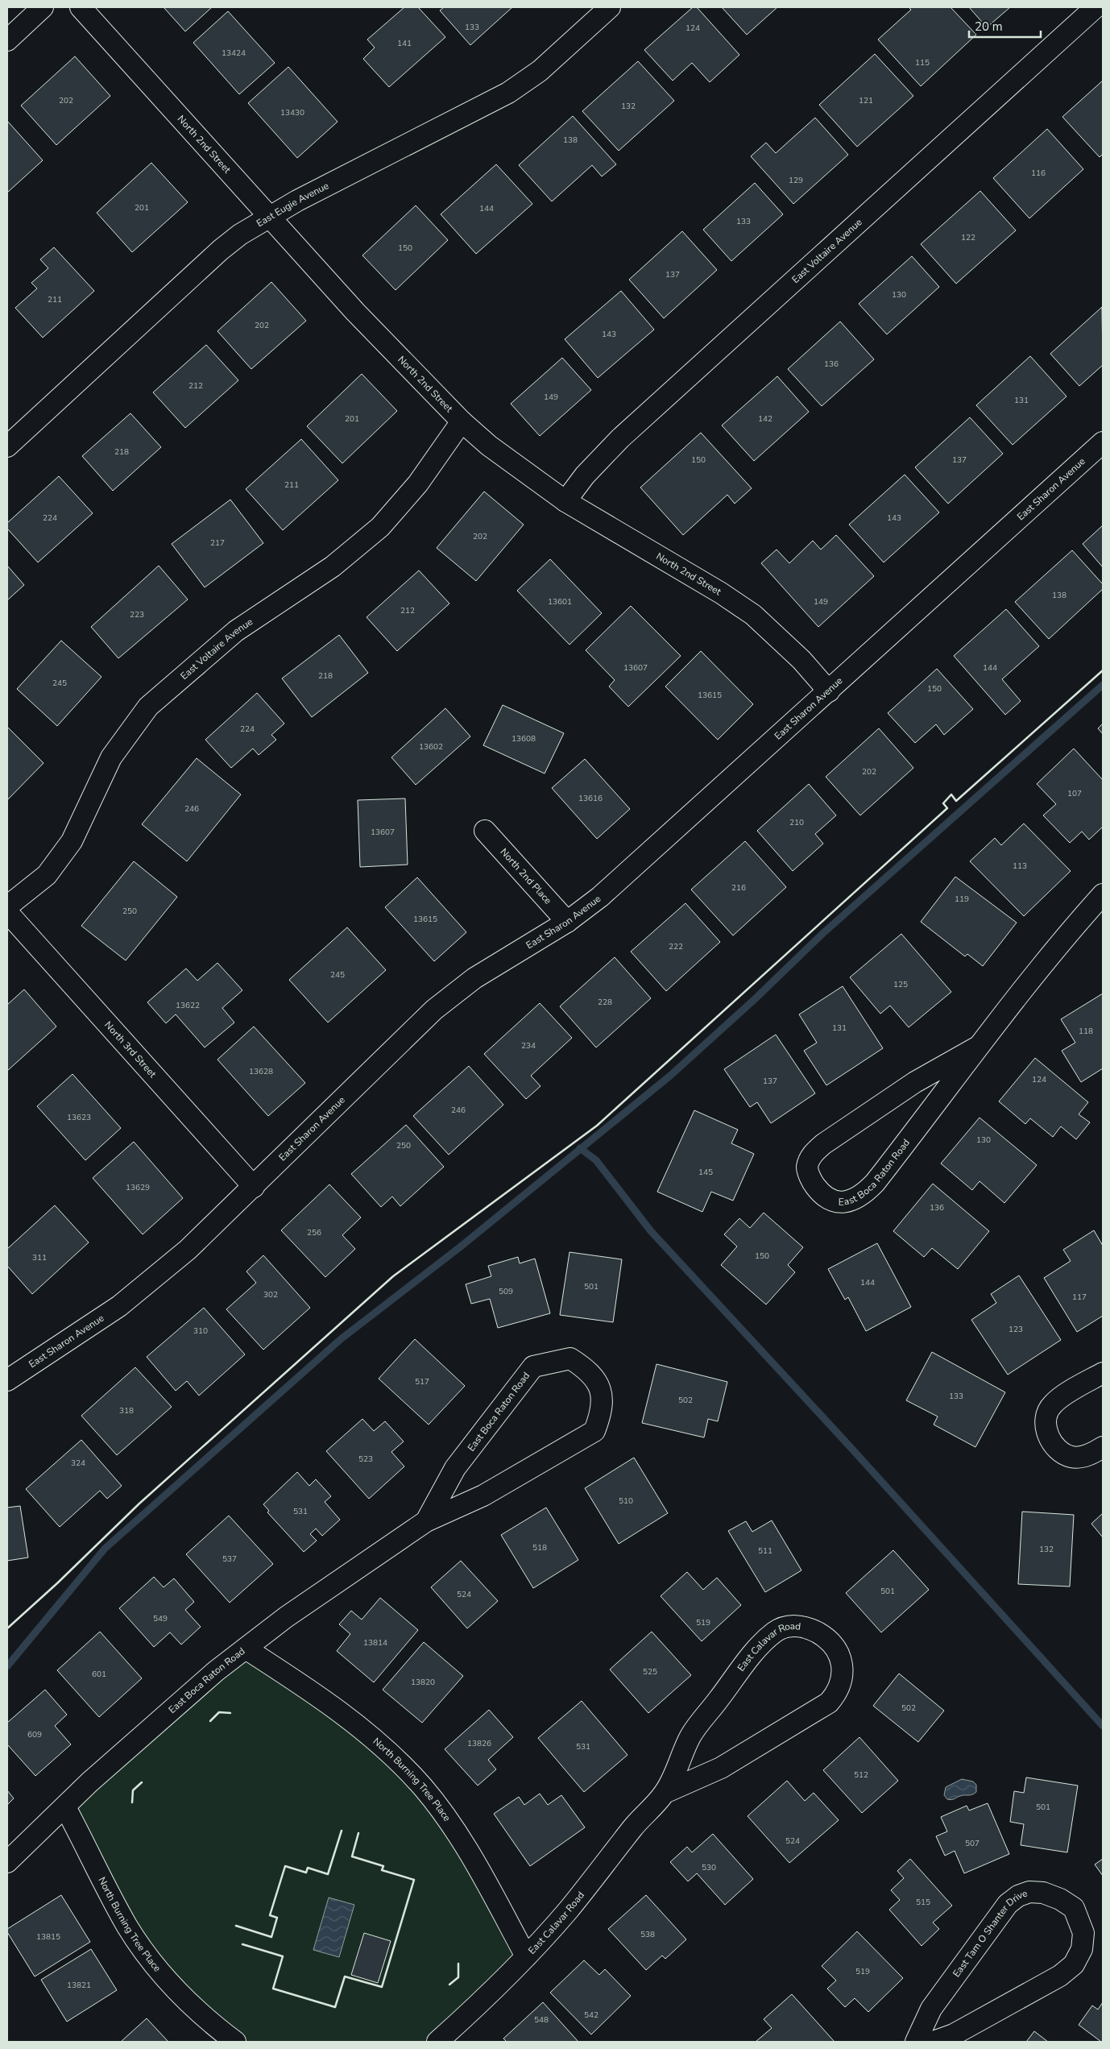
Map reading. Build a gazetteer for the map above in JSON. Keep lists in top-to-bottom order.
{
  "streets": {
    "street": [
      "North 2nd Street",
      "East Eugie Avenue",
      "East Voltaire Avenue",
      "East Sharon Avenue",
      "North 2nd Place",
      "North 3rd Street",
      "East Boca Raton Road",
      "East Calavar Road",
      "North Burning Tree Place",
      "East Tam O Shanter Drive"
    ]
  },
  "crossings": [
    ["North 2nd Street", "East Eugie Avenue"],
    ["North 2nd Street", "East Voltaire Avenue"],
    ["North 2nd Street", "East Sharon Avenue"],
    ["East Sharon Avenue", "North 2nd Place"],
    ["East Sharon Avenue", "North 3rd Street"],
    ["East Boca Raton Road", "North Burning Tree Place"],
    ["East Calavar Road", "North Burning Tree Place"]
  ],
  "house_numbers": [
    "133",
    "124",
    "141",
    "13424",
    "115",
    "202",
    "121",
    "132",
    "13430",
    "138",
    "116",
    "129",
    "201",
    "144",
    "133",
    "122",
    "150",
    "137",
    "130",
    "211",
    "202",
    "143",
    "136",
    "212",
    "149",
    "131",
    "201",
    "142",
    "218",
    "150",
    "137",
    "211",
    "224",
    "143",
    "202",
    "217",
    "138",
    "13601",
    "149",
    "212",
    "223",
    "13607",
    "144",
    "218",
    "245",
    "150",
    "13615",
    "224",
    "13608",
    "13602",
    "202",
    "107",
    "13616",
    "246",
    "210",
    "13607",
    "113",
    "216",
    "119",
    "250",
    "13615",
    "222",
    "245",
    "125",
    "228",
    "13622",
    "131",
    "118",
    "234",
    "13628",
    "124",
    "137",
    "246",
    "13623",
    "130",
    "250",
    "145",
    "13629",
    "136",
    "256",
    "150",
    "311",
    "144",
    "501",
    "509",
    "302",
    "117",
    "123",
    "310",
    "517",
    "133",
    "502",
    "318",
    "523",
    "324",
    "510",
    "531",
    "518",
    "132",
    "511",
    "537",
    "501",
    "524",
    "549",
    "519",
    "13814",
    "525",
    "601",
    "13820",
    "502",
    "609",
    "13826",
    "531",
    "512",
    "501",
    "524",
    "507",
    "530",
    "515",
    "538",
    "13815",
    "519",
    "13821",
    "542",
    "548"
  ],
  "scale_bar": "20 m"
}
